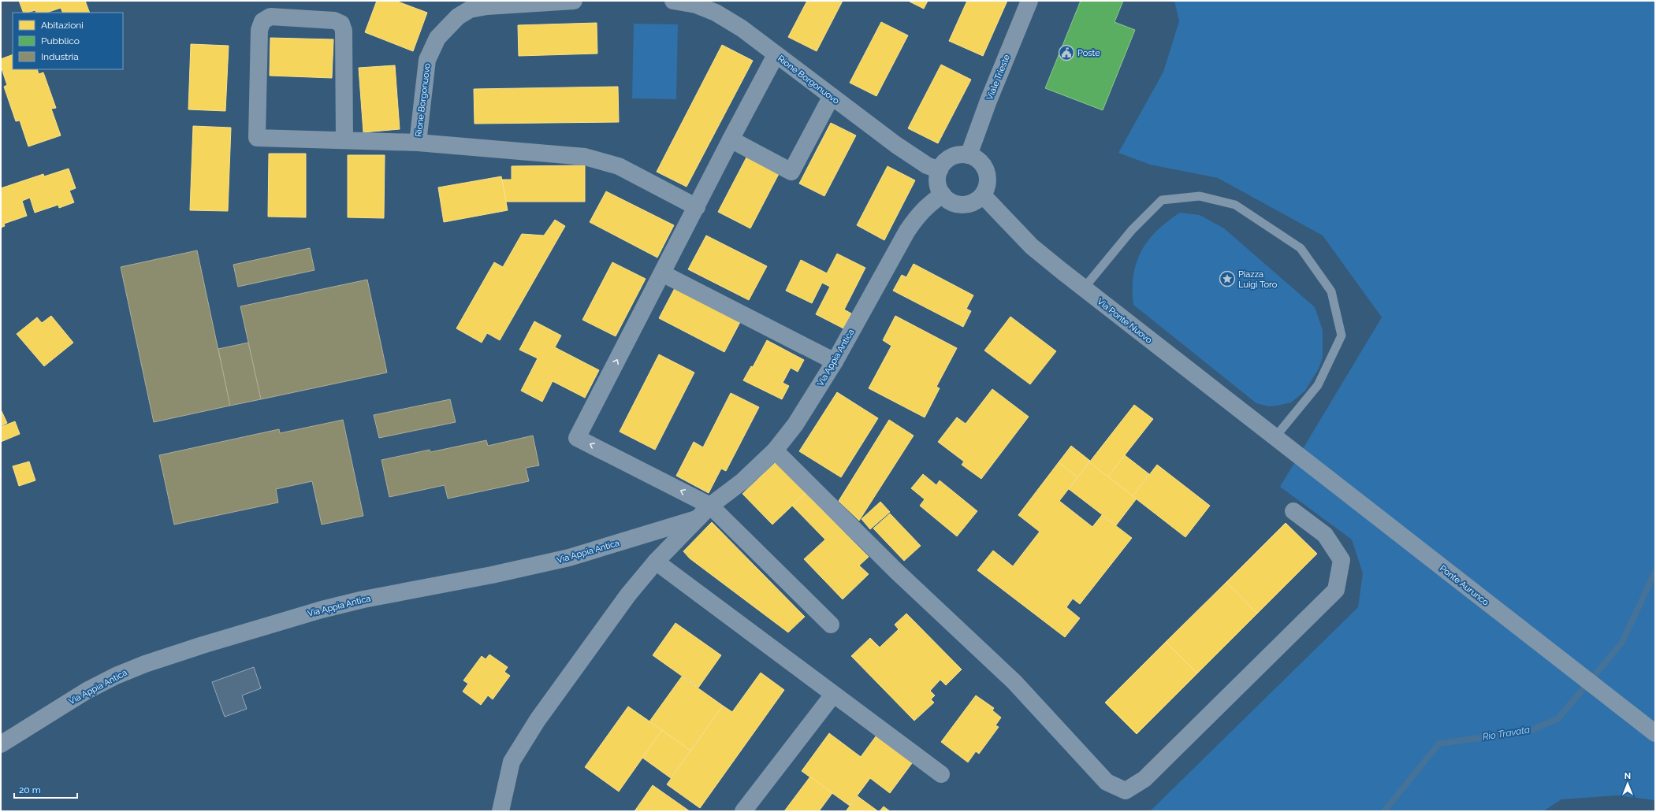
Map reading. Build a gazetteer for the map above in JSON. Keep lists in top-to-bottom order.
{
  "streets": {
    "street": [
      "Viale Trieste",
      "Rione Borgonuovo",
      "Via Ponte Nuovo",
      "Via Appia Antica",
      "Ponte Aurunco"
    ]
  },
  "crossings": [
    ["Viale Trieste", "Rione Borgonuovo"],
    ["Viale Trieste", "Via Ponte Nuovo"],
    ["Viale Trieste", "Via Appia Antica"],
    ["Rione Borgonuovo", "Via Ponte Nuovo"],
    ["Rione Borgonuovo", "Via Appia Antica"],
    ["Via Ponte Nuovo", "Via Appia Antica"],
    ["Via Ponte Nuovo", "Ponte Aurunco"]
  ],
  "water": ["Rio Travata"],
  "places": {
    "public building": ["Poste"],
    "place": ["Piazza Luigi Toro"]
  },
  "legend": ["Abitazioni", "Pubblico", "Industria"],
  "scale_bar": "20 m",
  "north": "top"
}
